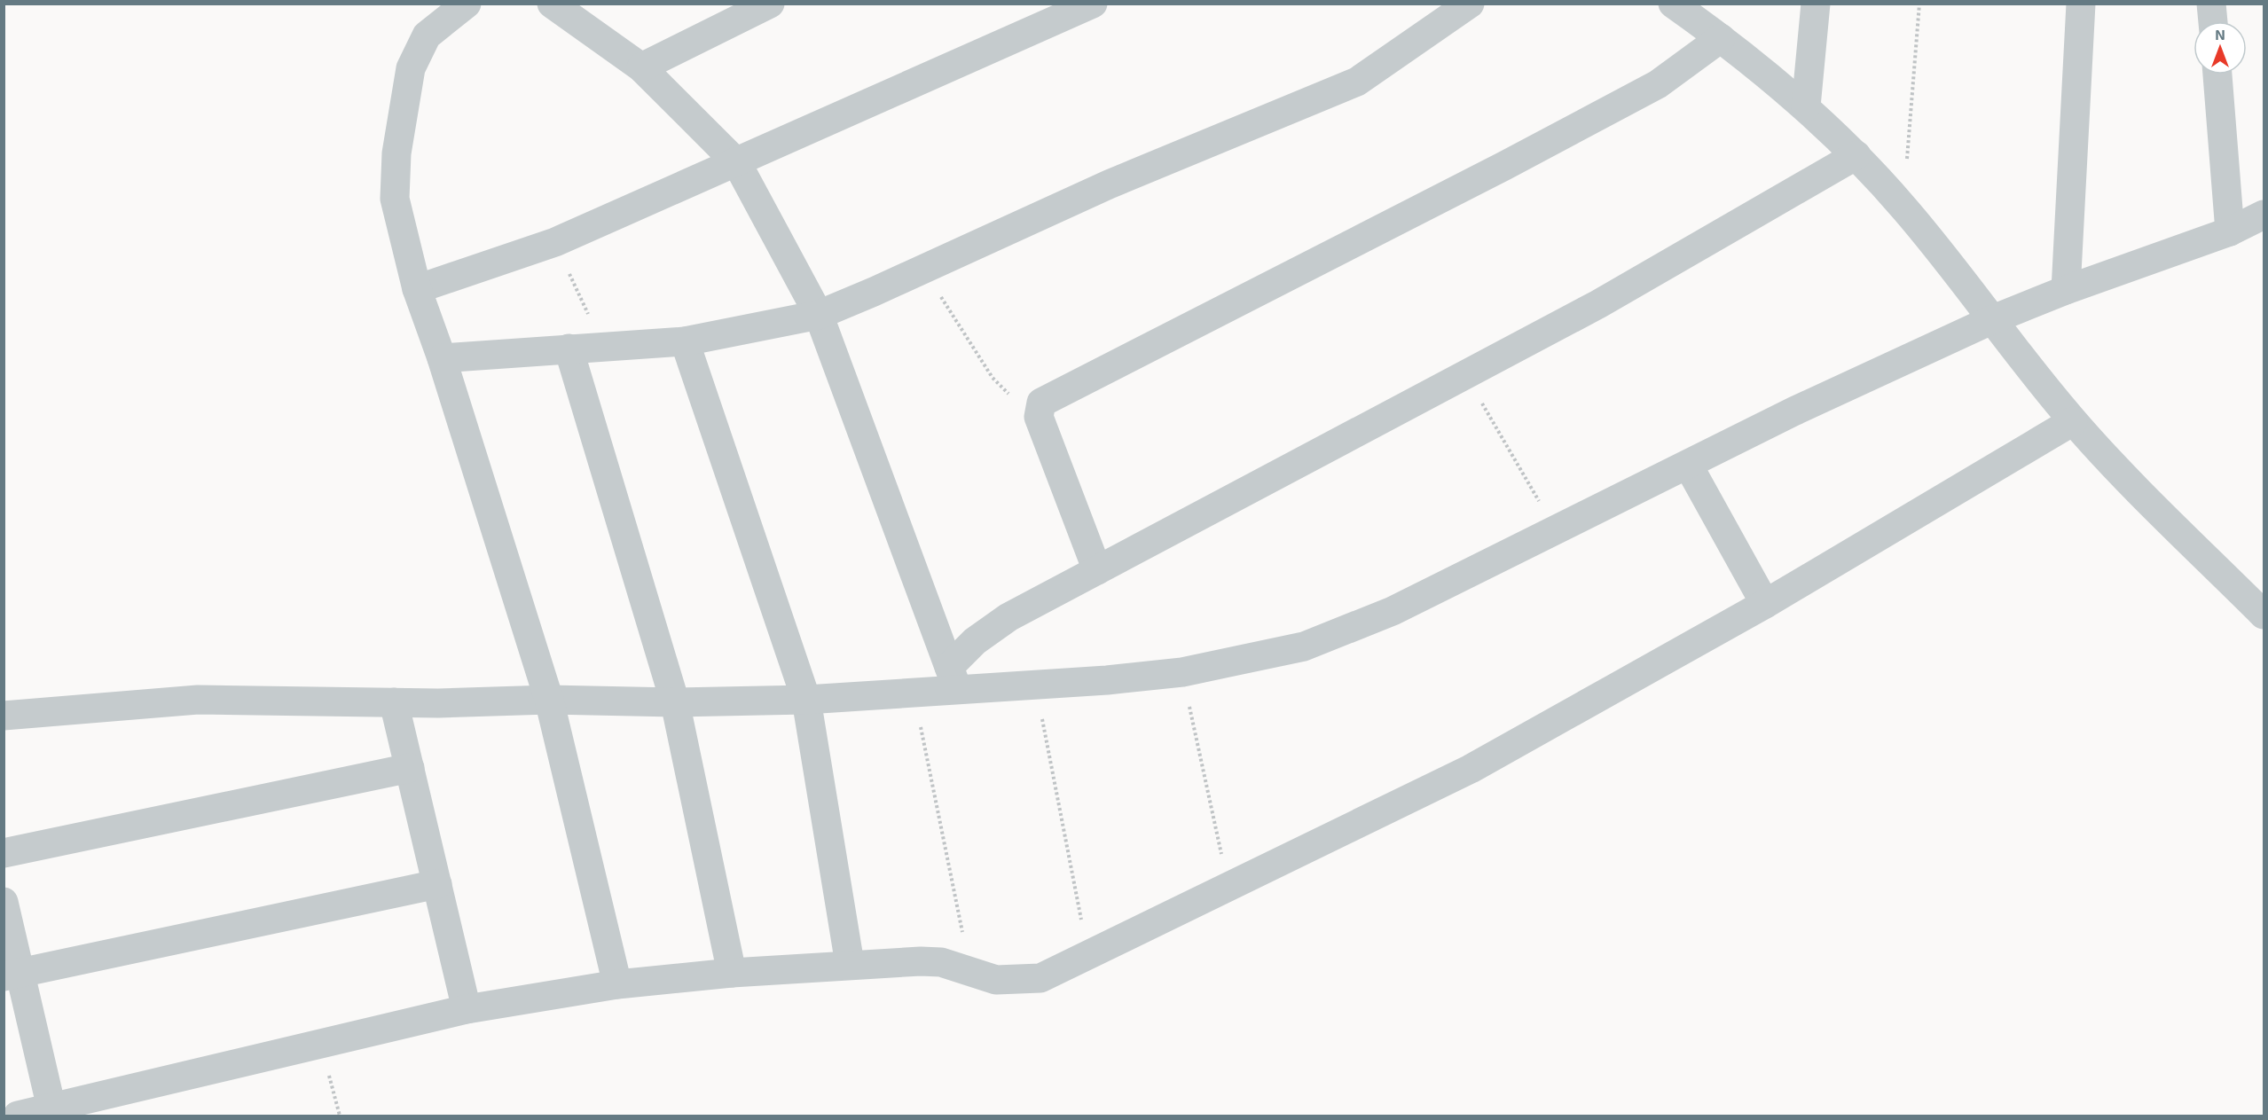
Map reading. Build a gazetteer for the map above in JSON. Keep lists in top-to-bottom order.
{
  "north": "top"
}
